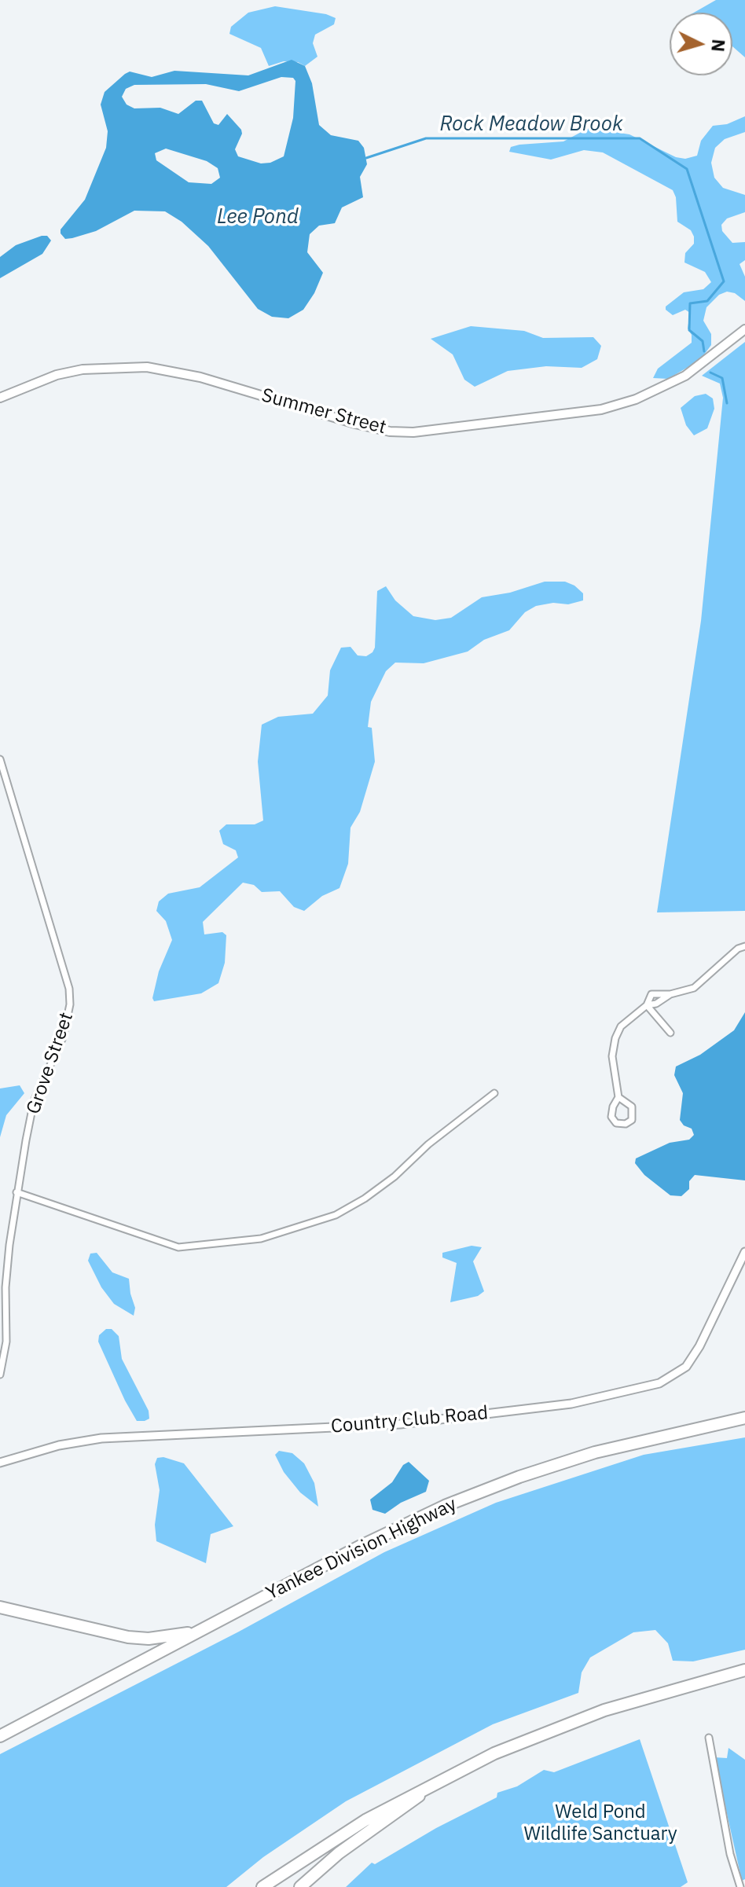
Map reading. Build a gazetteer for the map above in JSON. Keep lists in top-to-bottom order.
{
  "streets": {
    "highway": ["Yankee Division Highway"],
    "main road": ["Summer Street"],
    "street": ["Grove Street", "Country Club Road"]
  },
  "water": ["Rock Meadow Brook", "Lee Pond"],
  "parks": ["Weld Pond Wildlife Sanctuary"],
  "north": "right"
}
